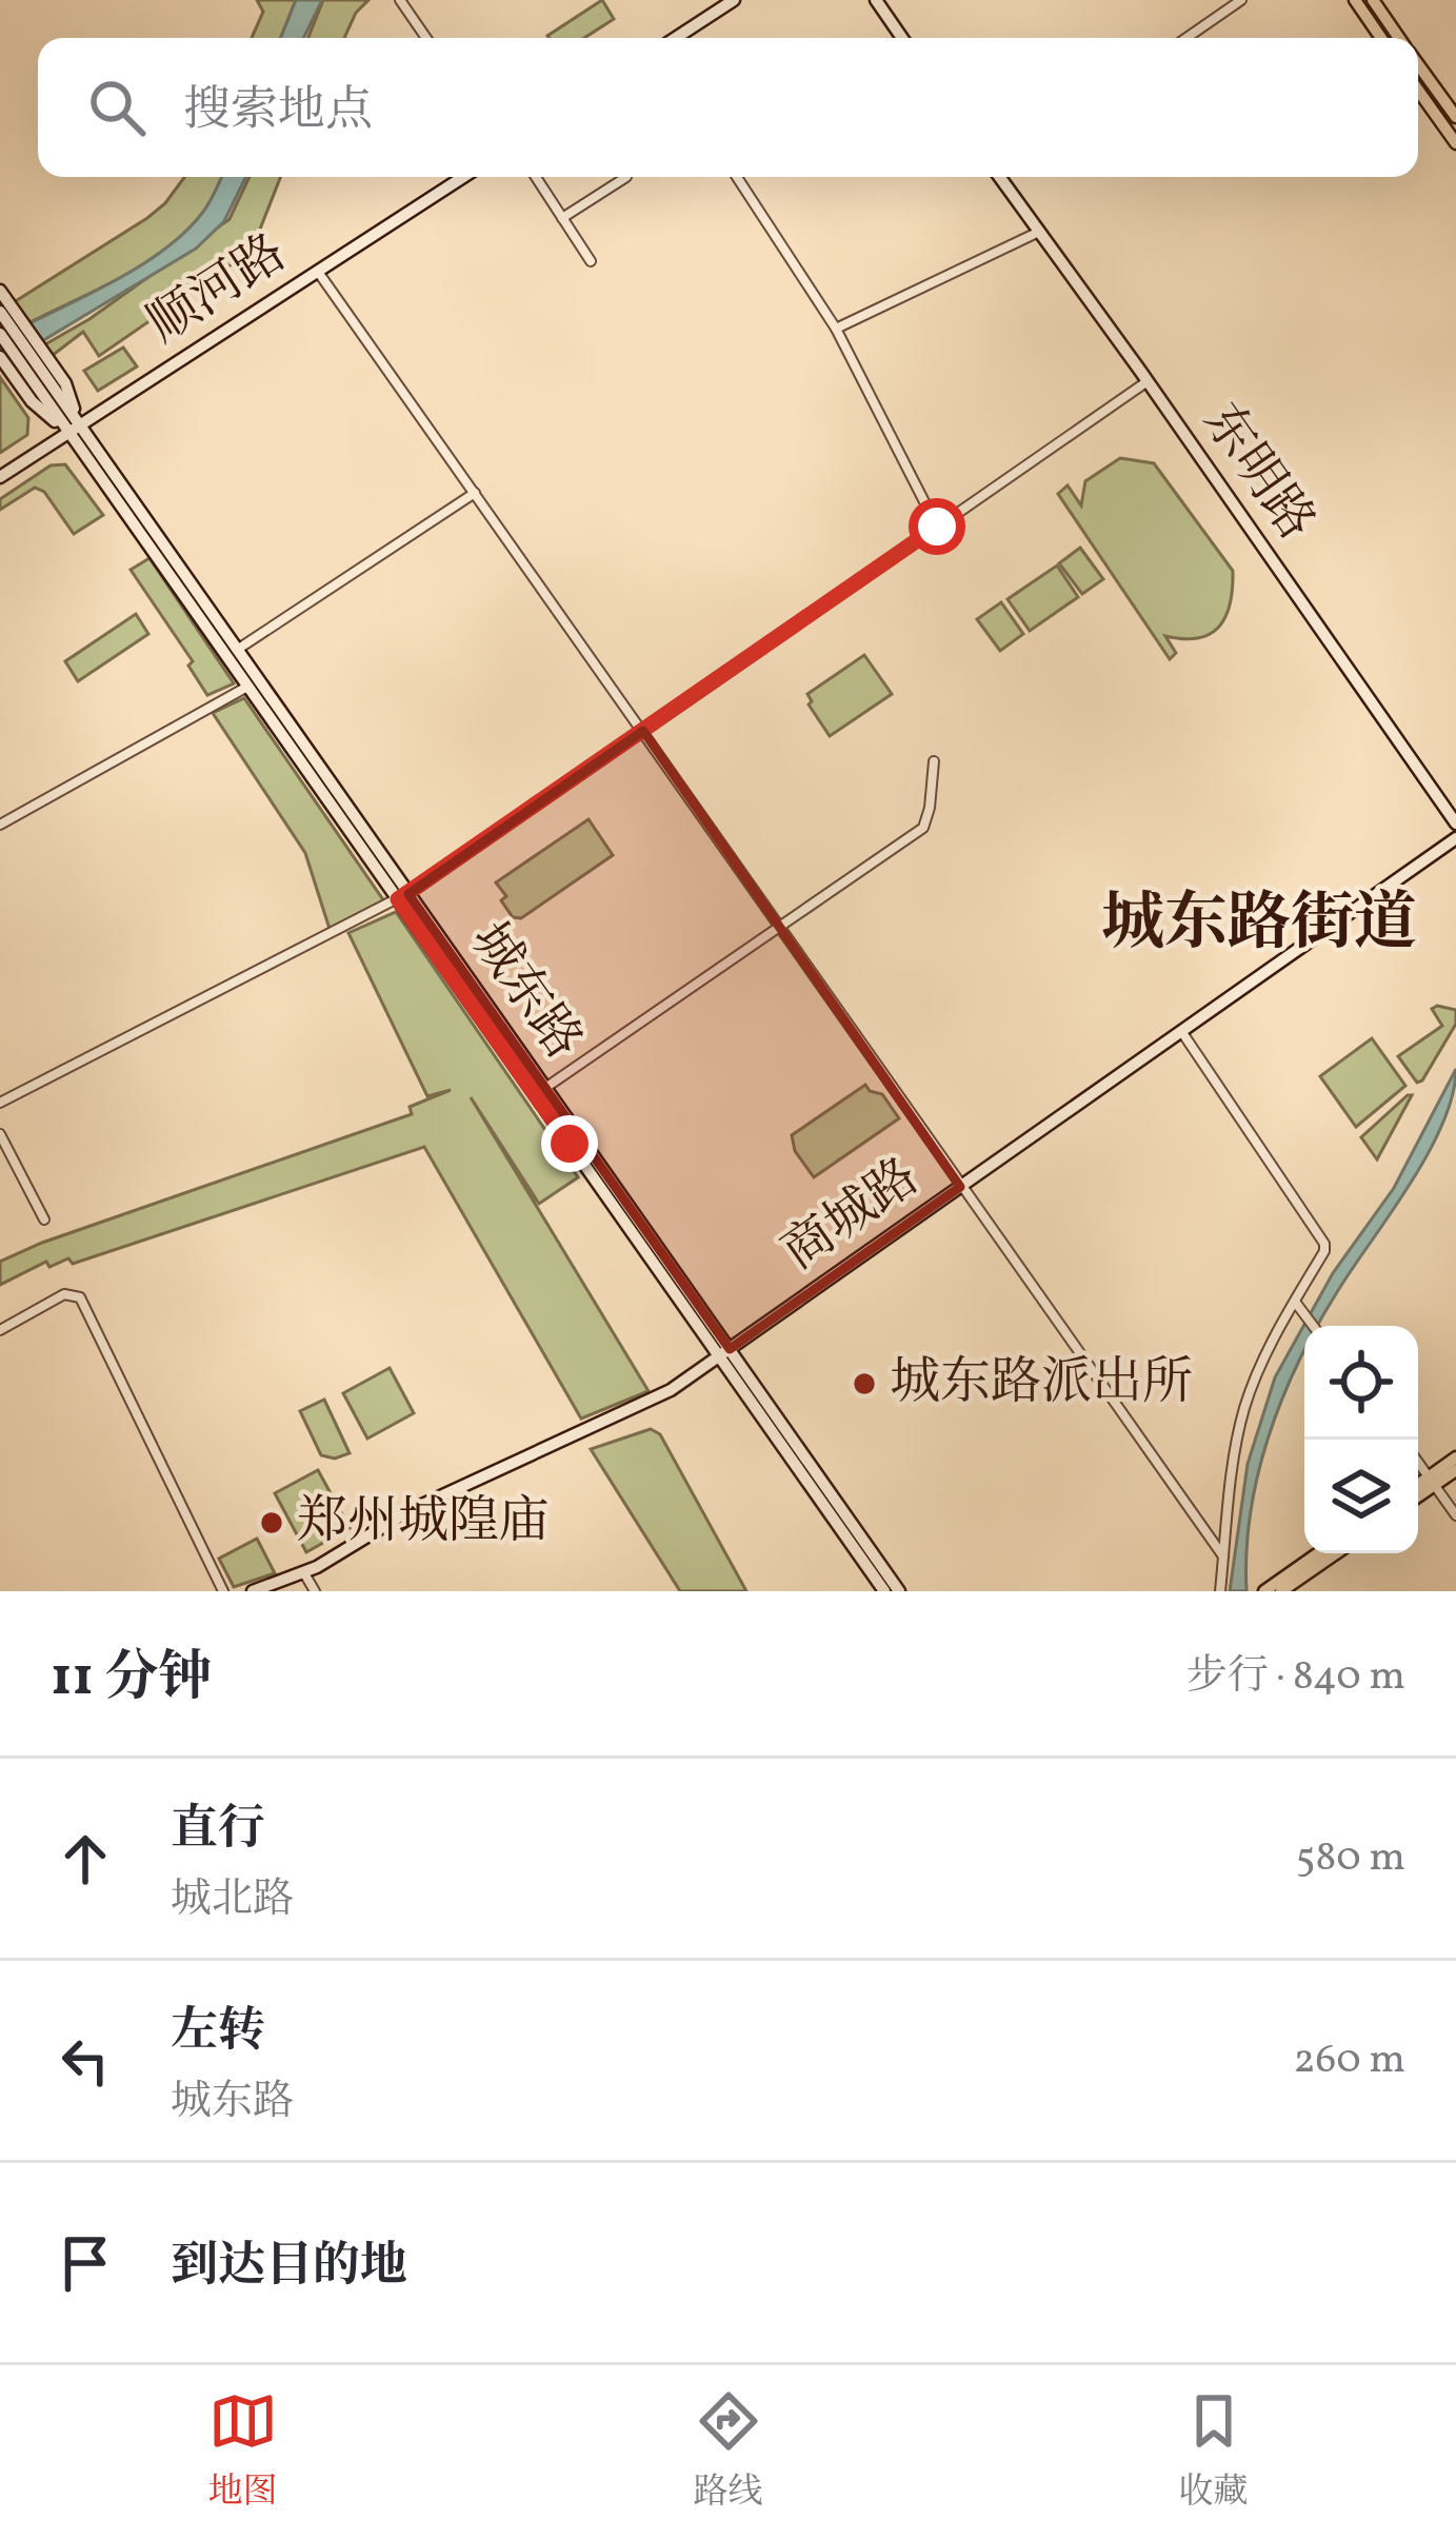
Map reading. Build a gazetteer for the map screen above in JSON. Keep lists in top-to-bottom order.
{
  "streets": {
    "street": [
      "顺河路",
      "东明路",
      "城东路",
      "商城路"
    ]
  },
  "crossings": [
    ["顺河路", "城东路"],
    ["城东路", "商城路"]
  ],
  "districts": ["城东路街道"],
  "places": ["城东路派出所", "郑州城隍庙"],
  "page": {
    "search": "搜索地点",
    "heading": ["11 分钟", "步行 · 840 m"],
    "list": [
      ["直行", "城北路", "580 m"],
      ["左转", "城东路", "260 m"],
      "到达目的地"
    ],
    "nav": ["地图", "路线", "收藏"]
  }
}
